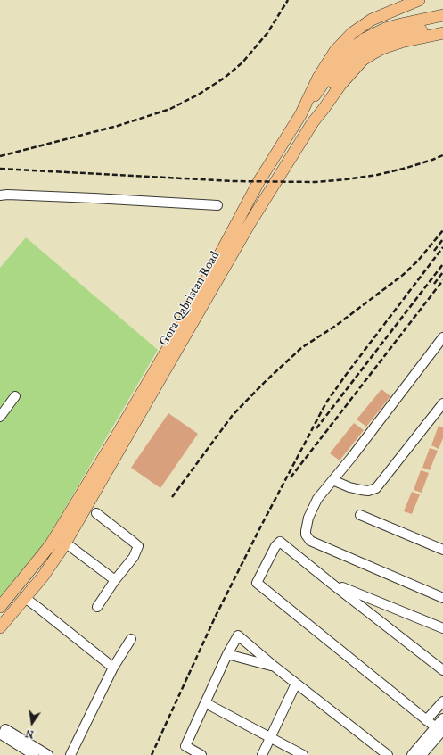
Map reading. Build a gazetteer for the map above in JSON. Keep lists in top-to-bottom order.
{
  "streets": {
    "main road": ["Gora Qabristan Road"]
  },
  "north": "bottom"
}
